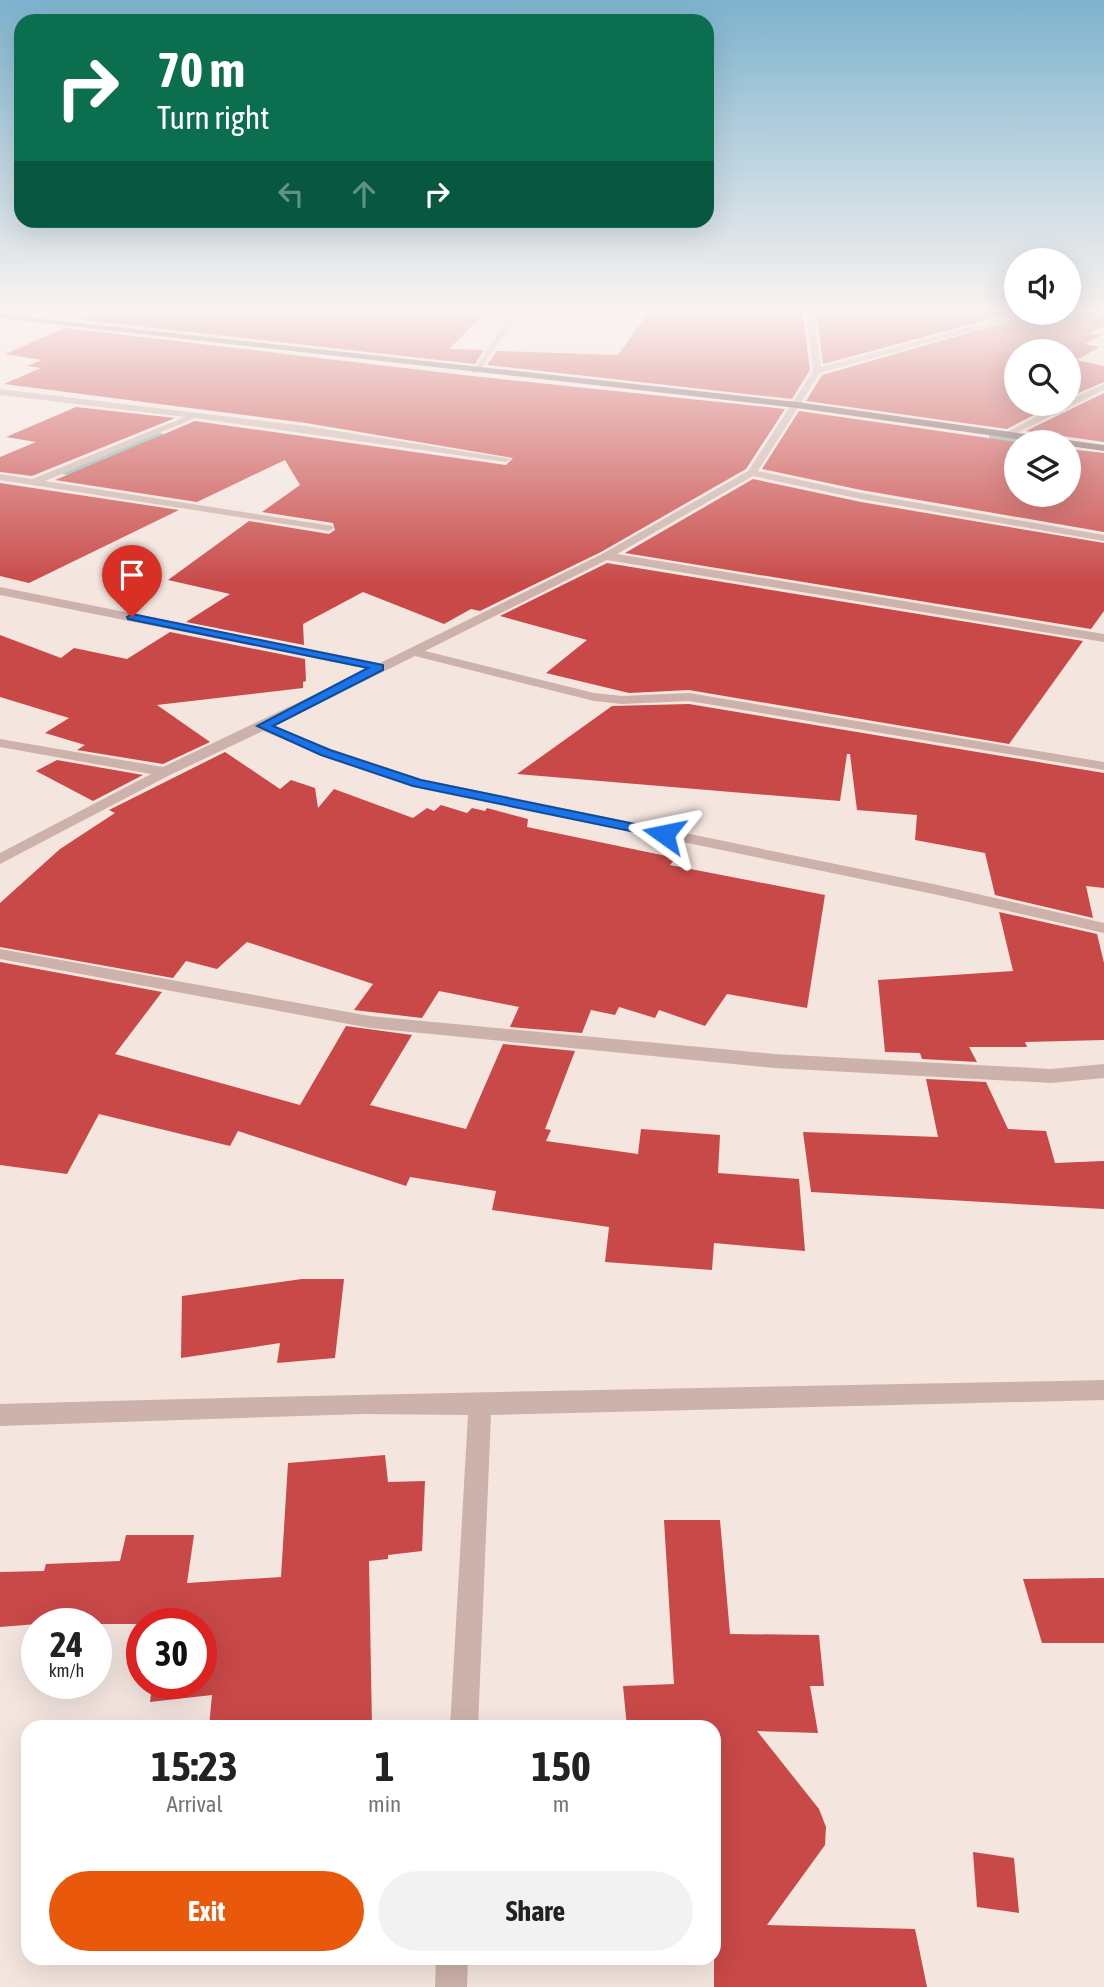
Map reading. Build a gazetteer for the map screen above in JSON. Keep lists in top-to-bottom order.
{
  "page": {
    "turn": ["70 m", "Turn right"],
    "speed": "24 km/h",
    "limit": "30",
    "eta": [
      "15:23",
      "Arrival",
      "1",
      "min",
      "150",
      "m"
    ],
    "buttons": ["Exit", "Share"]
  }
}
